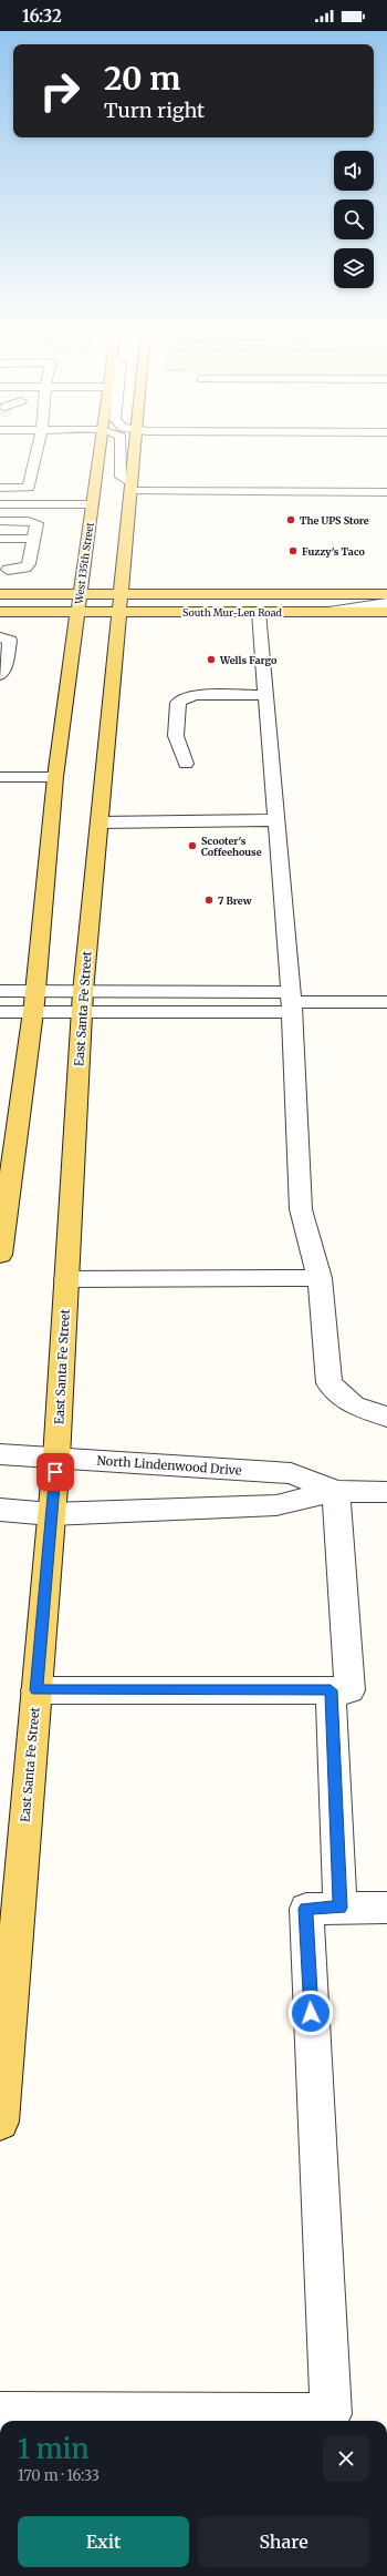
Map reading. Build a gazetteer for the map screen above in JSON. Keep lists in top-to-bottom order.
{
  "streets": {
    "main road": ["West 135th Street", "South Mur-Len Road", "East Santa Fe Street"],
    "street": ["North Lindenwood Drive"]
  },
  "crossings": [
    ["West 135th Street", "South Mur-Len Road"],
    ["South Mur-Len Road", "East Santa Fe Street"],
    ["East Santa Fe Street", "North Lindenwood Drive"]
  ],
  "places": [
    "The UPS Store",
    "Fuzzy's Taco",
    "Wells Fargo",
    "Scooter's Coffeehouse",
    "7 Brew"
  ],
  "page": {
    "status": "16:32",
    "turn": ["20 m", "Turn right"],
    "heading": ["1 min", "170 m · 16:33"],
    "buttons": ["Exit", "Share"]
  }
}
